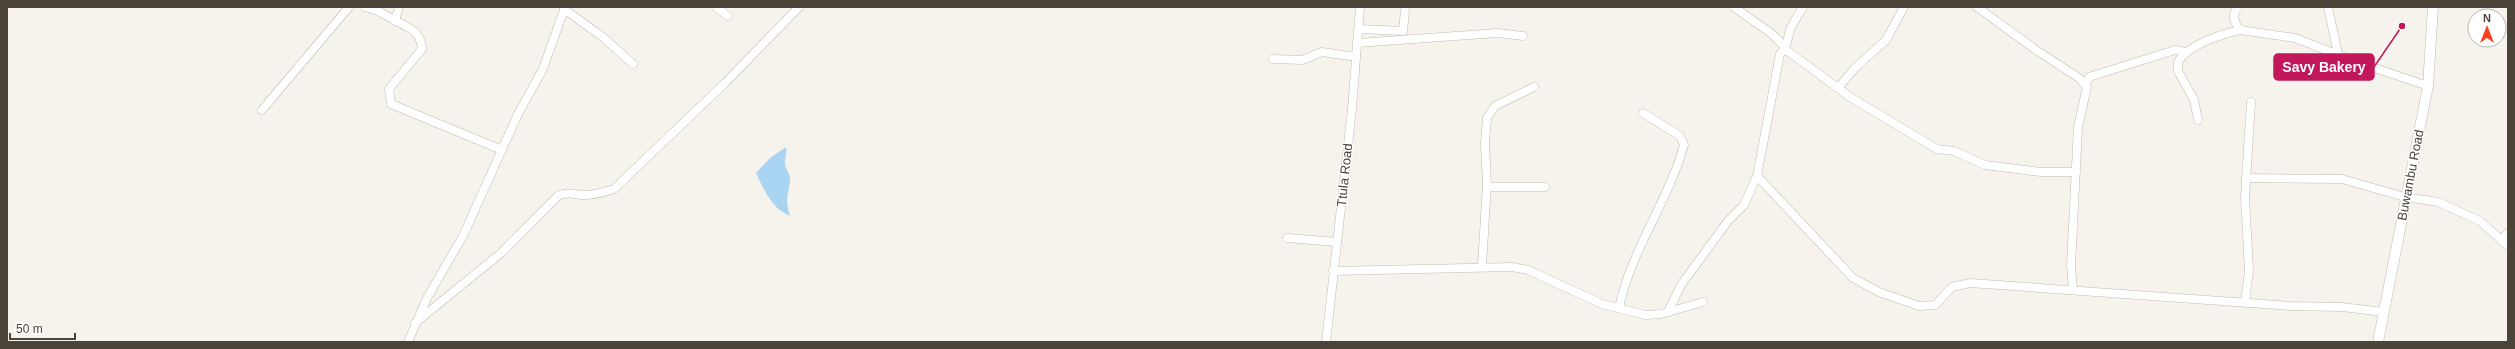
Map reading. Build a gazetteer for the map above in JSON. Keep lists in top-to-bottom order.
{
  "streets": {
    "street": ["Ttula Road", "Buwambu Road"]
  },
  "places": ["Savy Bakery"],
  "scale_bar": "50 m",
  "north": "top"
}
